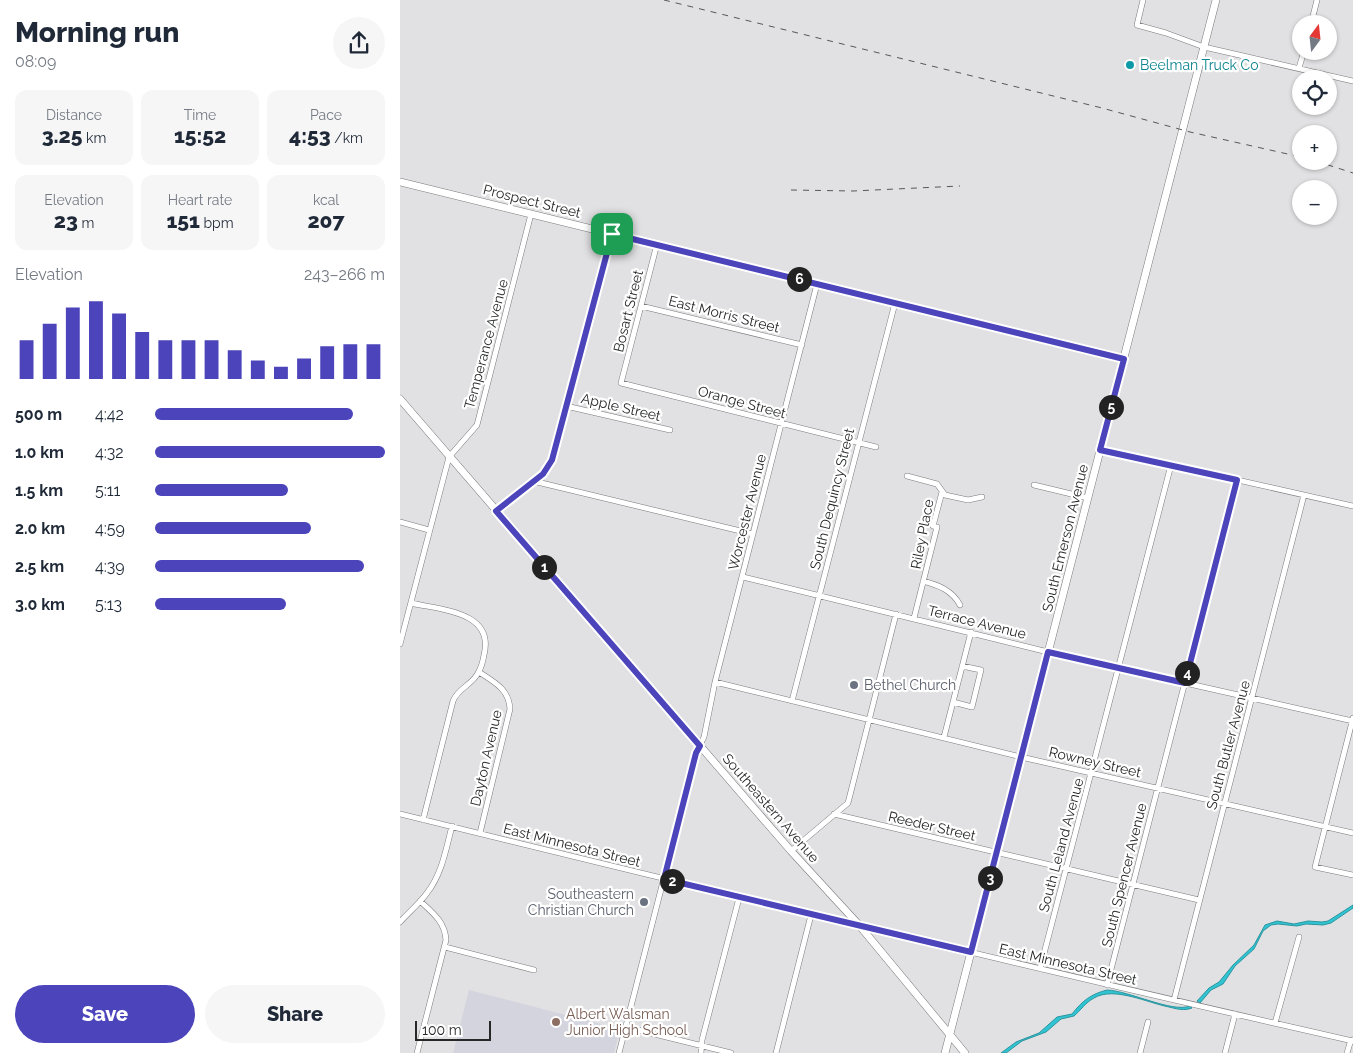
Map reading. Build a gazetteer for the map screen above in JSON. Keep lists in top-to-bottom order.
{
  "streets": {
    "main road": ["Prospect Street", "South Emerson Avenue", "Southeastern Avenue"],
    "street": [
      "Bosart Street",
      "East Morris Street",
      "Temperance Avenue",
      "Orange Street",
      "Apple Street",
      "South Dequincy Street",
      "Worcester Avenue",
      "Riley Place",
      "Terrace Avenue",
      "South Butler Avenue",
      "Dayton Avenue",
      "Rowney Street",
      "Reeder Street",
      "East Minnesota Street",
      "South Leland Avenue",
      "South Spencer Avenue"
    ]
  },
  "crossings": [
    ["Prospect Street", "Bosart Street"],
    ["Prospect Street", "Temperance Avenue"],
    ["Prospect Street", "South Dequincy Street"],
    ["Prospect Street", "Worcester Avenue"],
    ["Prospect Street", "South Emerson Avenue"],
    ["Bosart Street", "East Morris Street"],
    ["Bosart Street", "Orange Street"],
    ["East Morris Street", "Worcester Avenue"],
    ["Temperance Avenue", "Southeastern Avenue"],
    ["Orange Street", "South Dequincy Street"],
    ["Orange Street", "Worcester Avenue"],
    ["South Dequincy Street", "Terrace Avenue"],
    ["South Dequincy Street", "Rowney Street"],
    ["Worcester Avenue", "Terrace Avenue"],
    ["Worcester Avenue", "Rowney Street"],
    ["Worcester Avenue", "Southeastern Avenue"],
    ["Worcester Avenue", "East Minnesota Street"],
    ["Riley Place", "Terrace Avenue"],
    ["South Emerson Avenue", "Terrace Avenue"],
    ["South Emerson Avenue", "Rowney Street"],
    ["South Emerson Avenue", "Southeastern Avenue"],
    ["South Emerson Avenue", "Reeder Street"],
    ["South Emerson Avenue", "East Minnesota Street"],
    ["Terrace Avenue", "South Butler Avenue"],
    ["Terrace Avenue", "South Leland Avenue"],
    ["Terrace Avenue", "South Spencer Avenue"],
    ["South Butler Avenue", "Rowney Street"],
    ["South Butler Avenue", "Reeder Street"],
    ["South Butler Avenue", "East Minnesota Street"],
    ["Dayton Avenue", "East Minnesota Street"],
    ["Rowney Street", "South Leland Avenue"],
    ["Rowney Street", "South Spencer Avenue"],
    ["Southeastern Avenue", "East Minnesota Street"],
    ["Reeder Street", "South Leland Avenue"],
    ["Reeder Street", "South Spencer Avenue"],
    ["East Minnesota Street", "South Leland Avenue"],
    ["East Minnesota Street", "South Spencer Avenue"]
  ],
  "places": [
    "Beelman Truck Co",
    "Bethel Church",
    "Southeastern Christian Church",
    "Albert Walsman Junior High School"
  ],
  "scale_bar": "100 m",
  "north": "top",
  "page": {
    "heading": ["Morning run", "08:09"],
    "map_buttons": ["+", "−"],
    "stats": [
      ["Distance", "3.25 km"],
      ["Time", "15:52"],
      ["Pace", "4:53 /km"],
      ["Elevation", "23 m"],
      ["Heart rate", "151 bpm"],
      ["kcal", "207"]
    ],
    "chart": ["Elevation", "243–266 m"],
    "pins": [
      "6",
      "5",
      "1",
      "4",
      "3",
      "2"
    ],
    "list": [
      {
        "name": "500 m",
        "note": "4:42"
      },
      {
        "name": "1.0 km",
        "note": "4:32"
      },
      {
        "name": "1.5 km",
        "note": "5:11"
      },
      {
        "name": "2.0 km",
        "note": "4:59"
      },
      {
        "name": "2.5 km",
        "note": "4:39"
      },
      {
        "name": "3.0 km",
        "note": "5:13"
      }
    ],
    "buttons": ["Save", "Share"],
    "scale": "100 m"
  }
}
